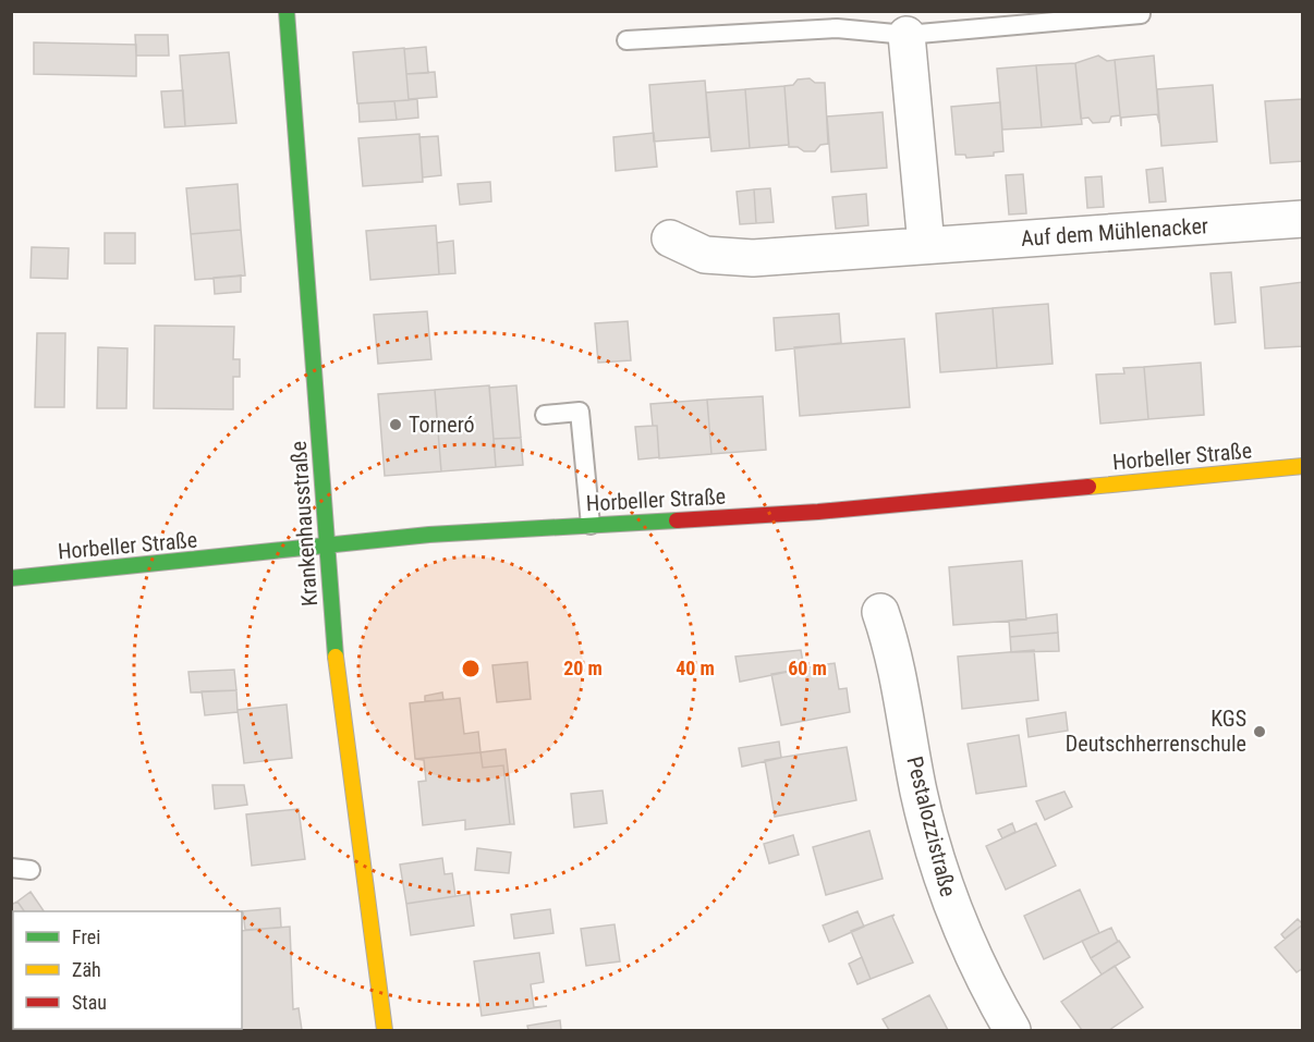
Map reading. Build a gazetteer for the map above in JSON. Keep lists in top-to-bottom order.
{
  "streets": {
    "street": [
      "Auf dem Mühlenacker",
      "Horbeller Straße",
      "Krankenhausstraße",
      "Pestalozzistraße"
    ]
  },
  "crossings": [
    ["Horbeller Straße", "Krankenhausstraße"]
  ],
  "places": ["Torneró", "KGS Deutschherrenschule"],
  "legend": ["Frei", "Zäh", "Stau"],
  "rings": ["20 m", "40 m", "60 m"]
}
